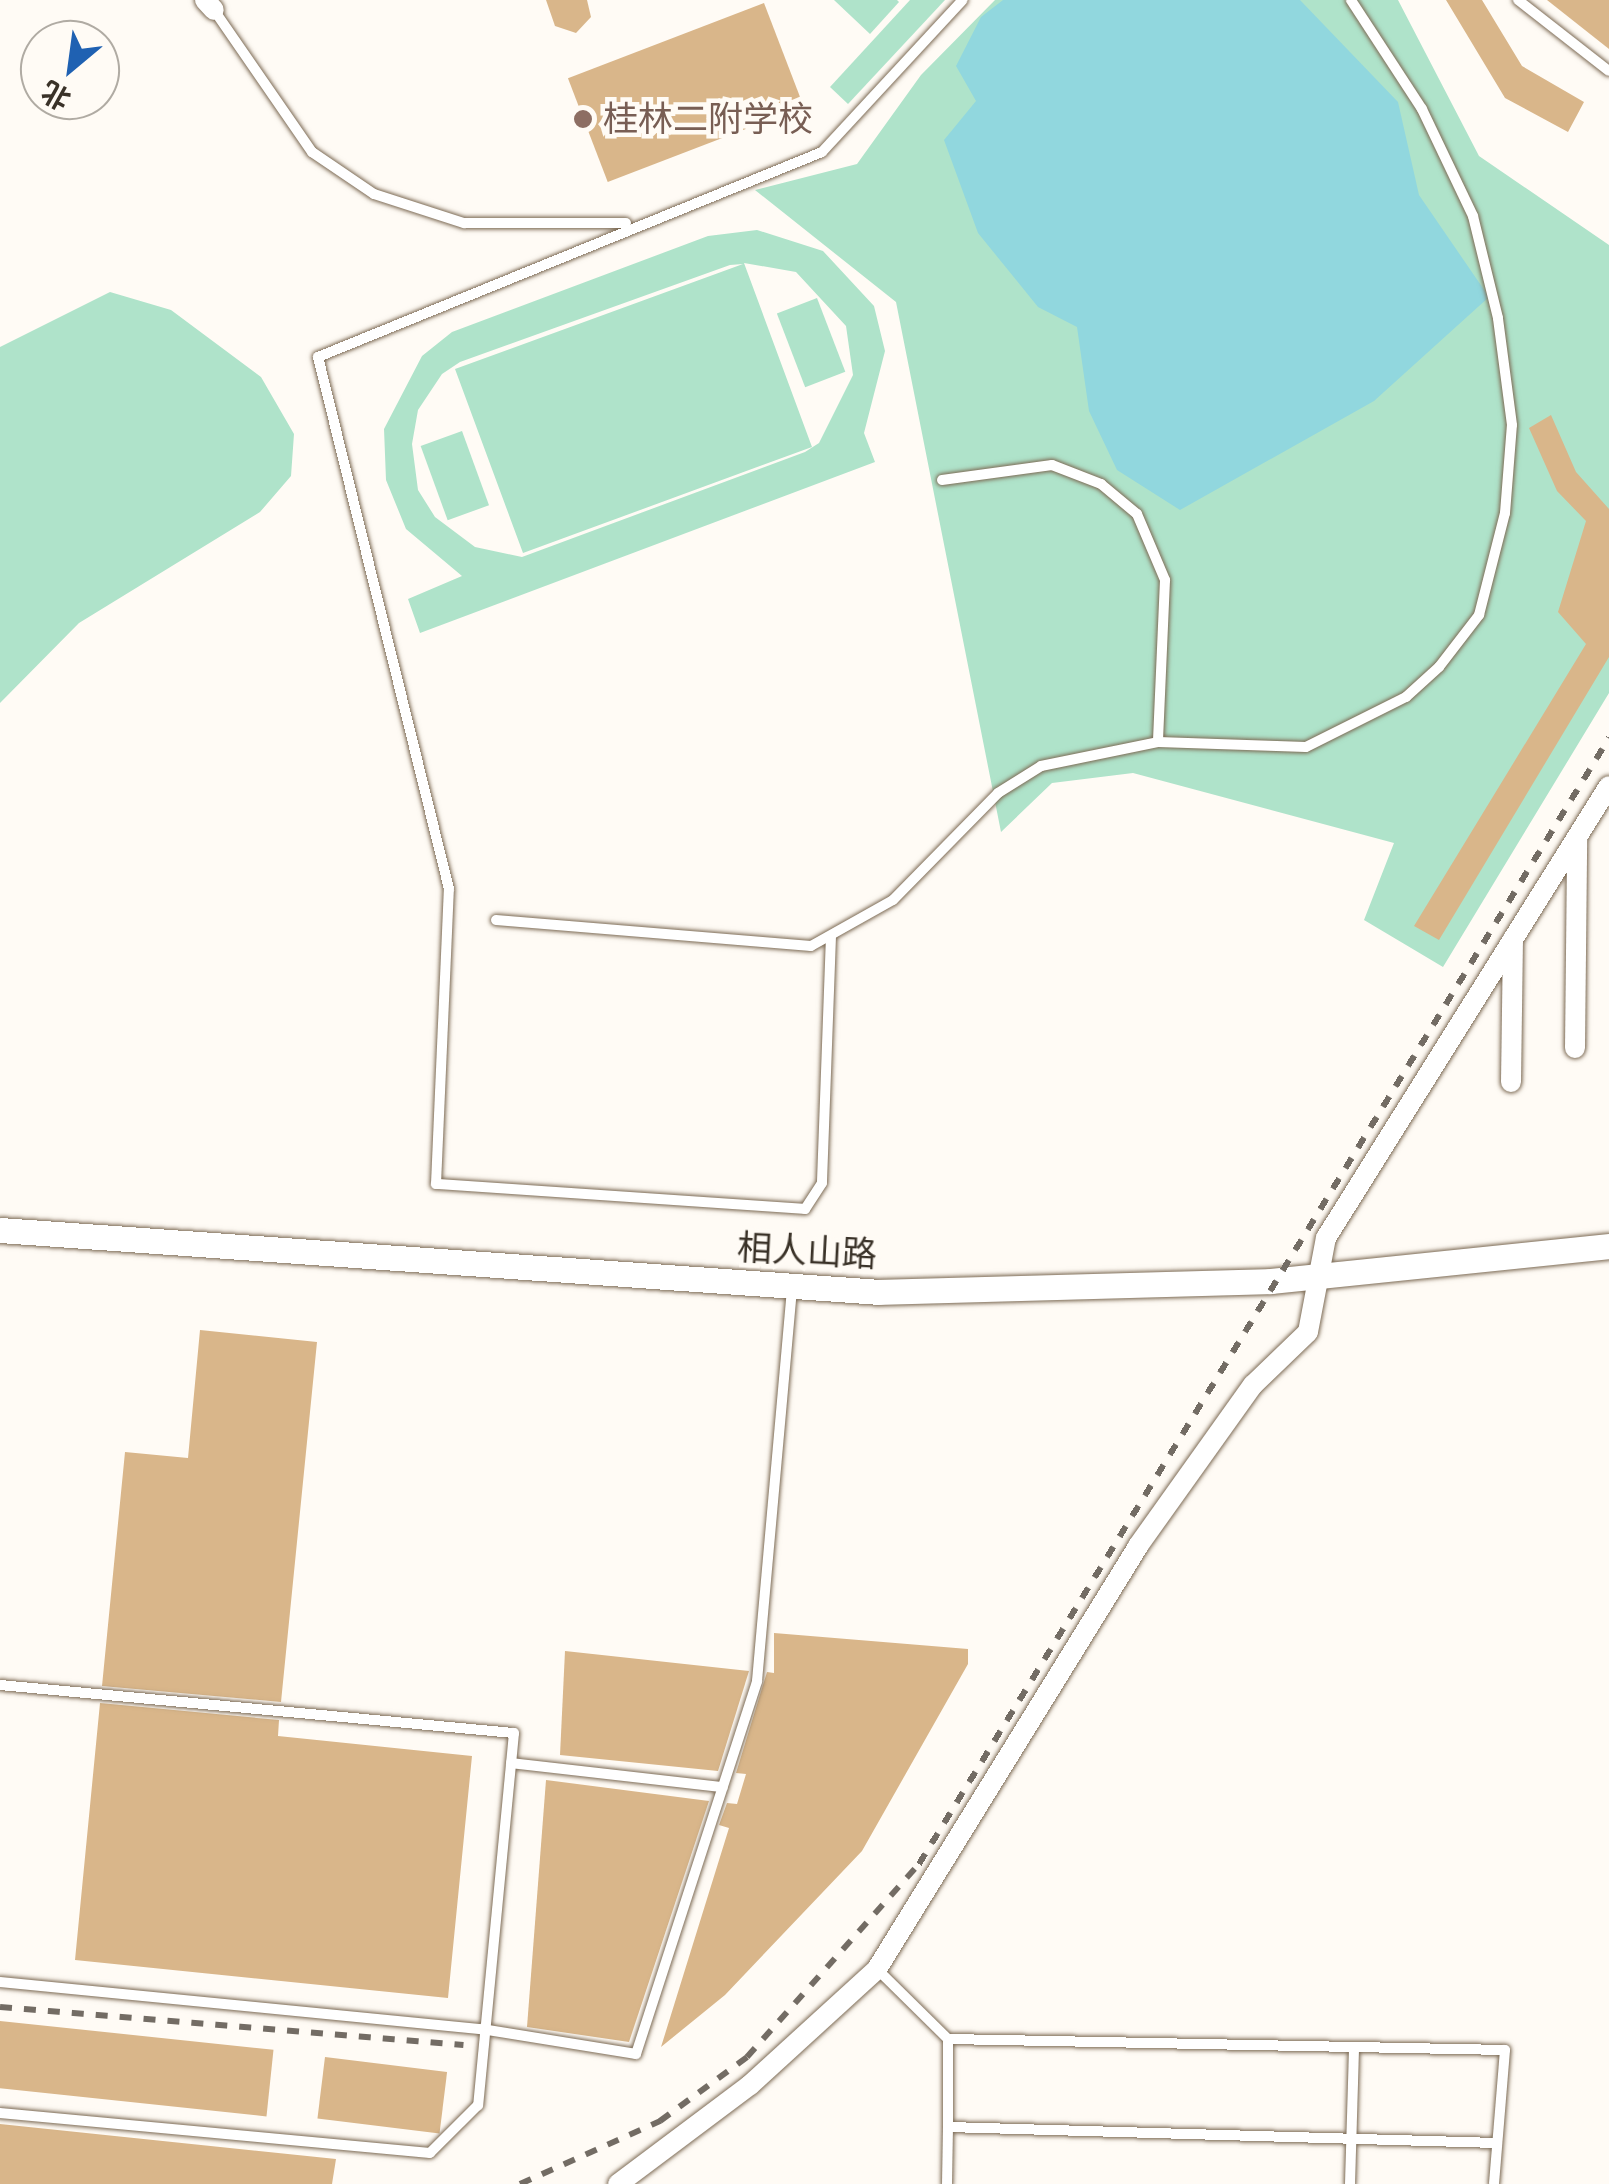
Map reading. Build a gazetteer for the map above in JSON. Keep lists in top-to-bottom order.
{
  "streets": {
    "street": ["相人山路"]
  },
  "places": ["桂林二附学校"],
  "north": "bottom left"
}
